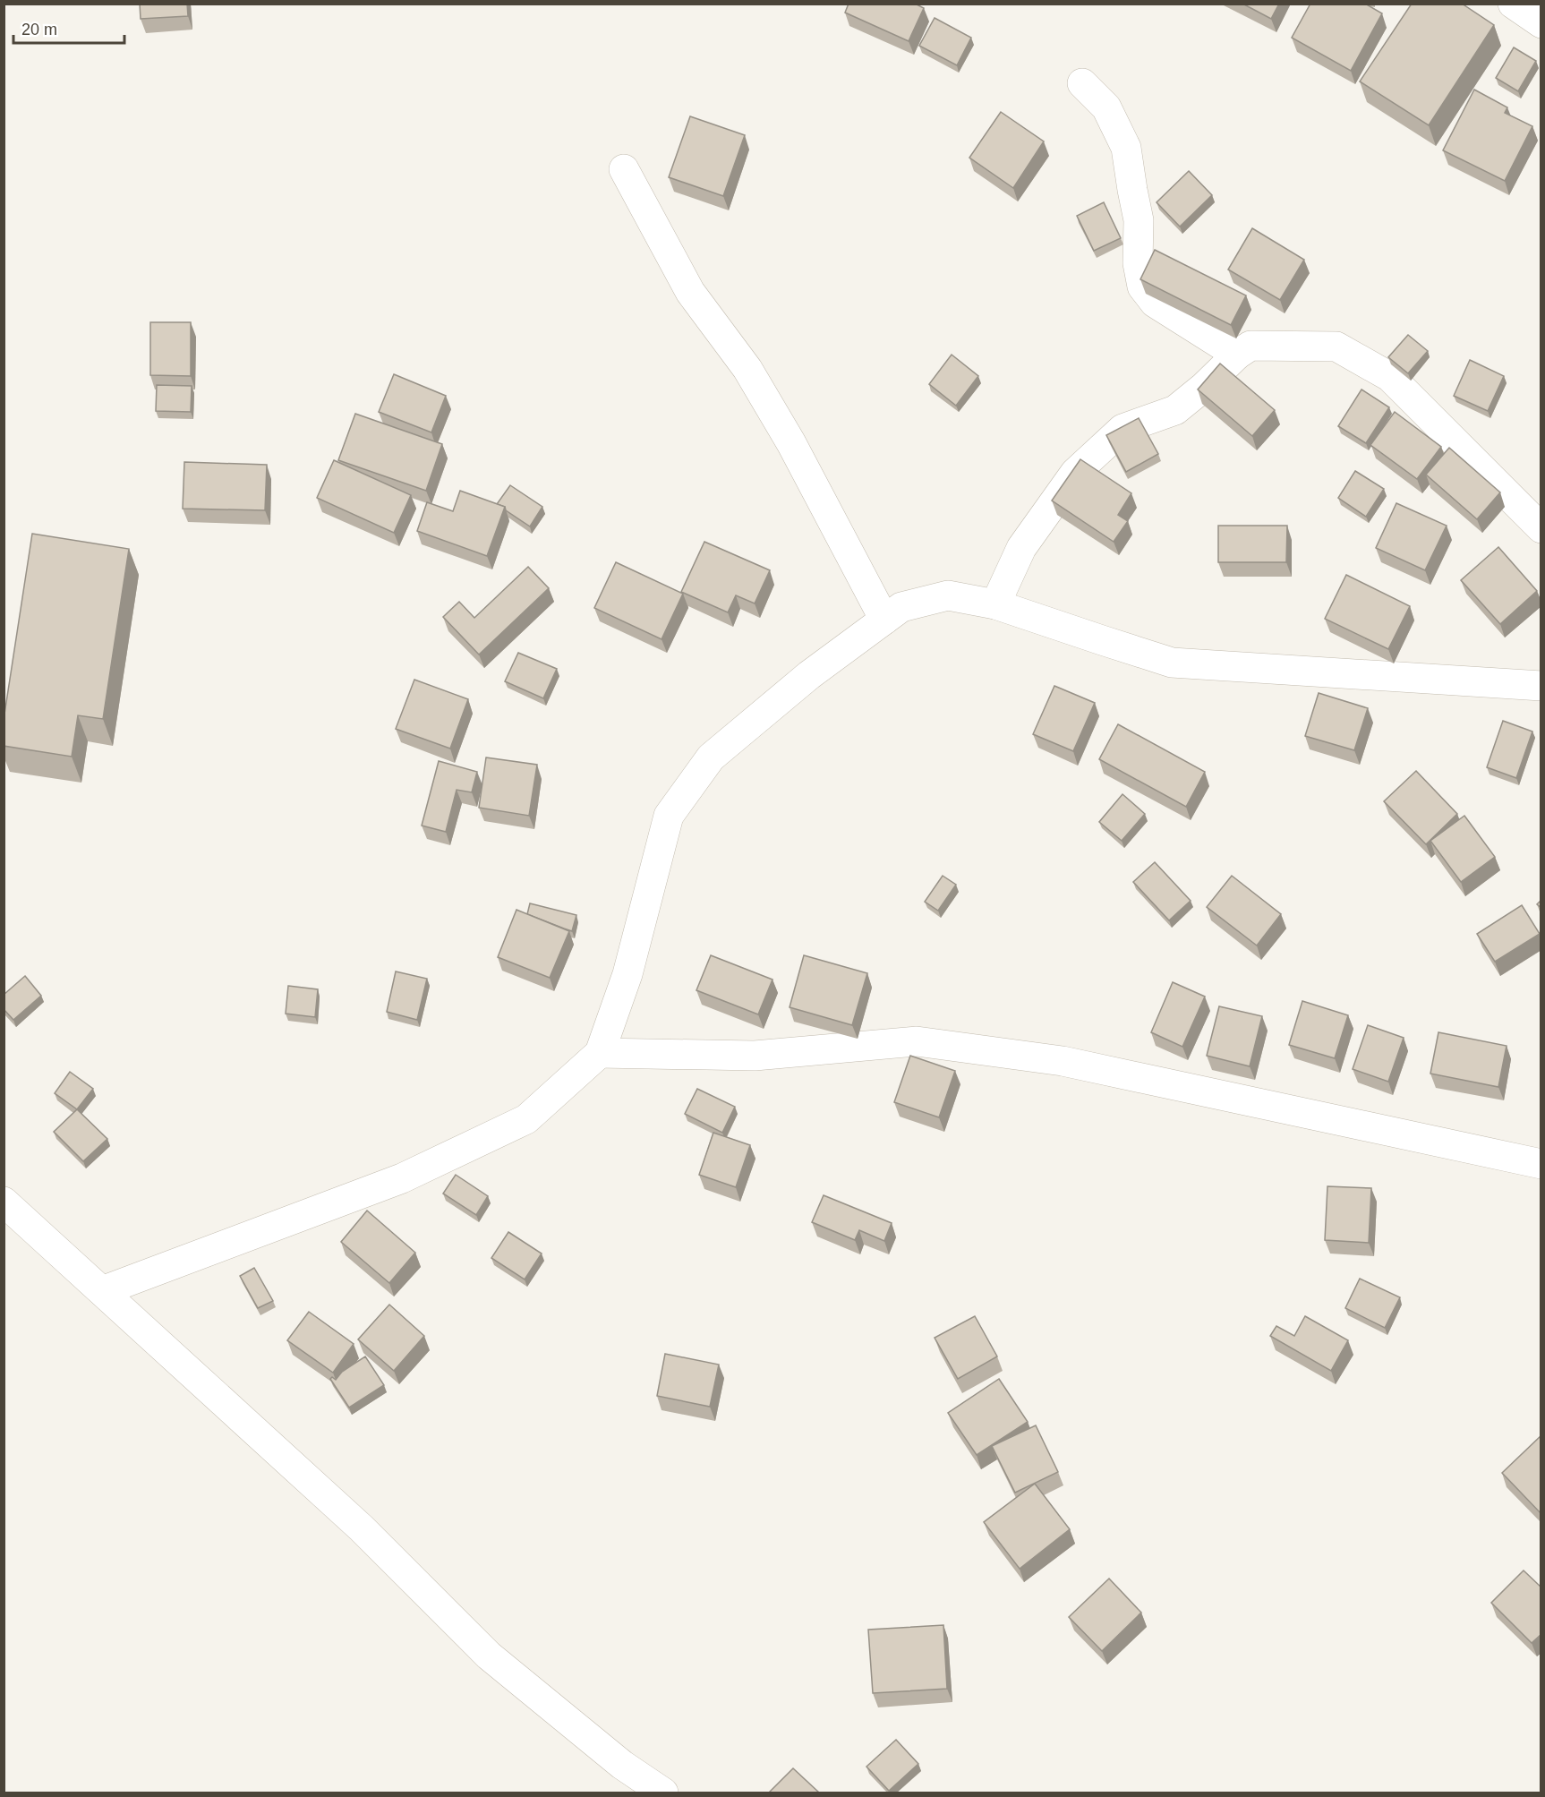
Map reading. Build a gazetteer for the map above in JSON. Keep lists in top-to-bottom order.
{
  "scale_bar": "20 m"
}
